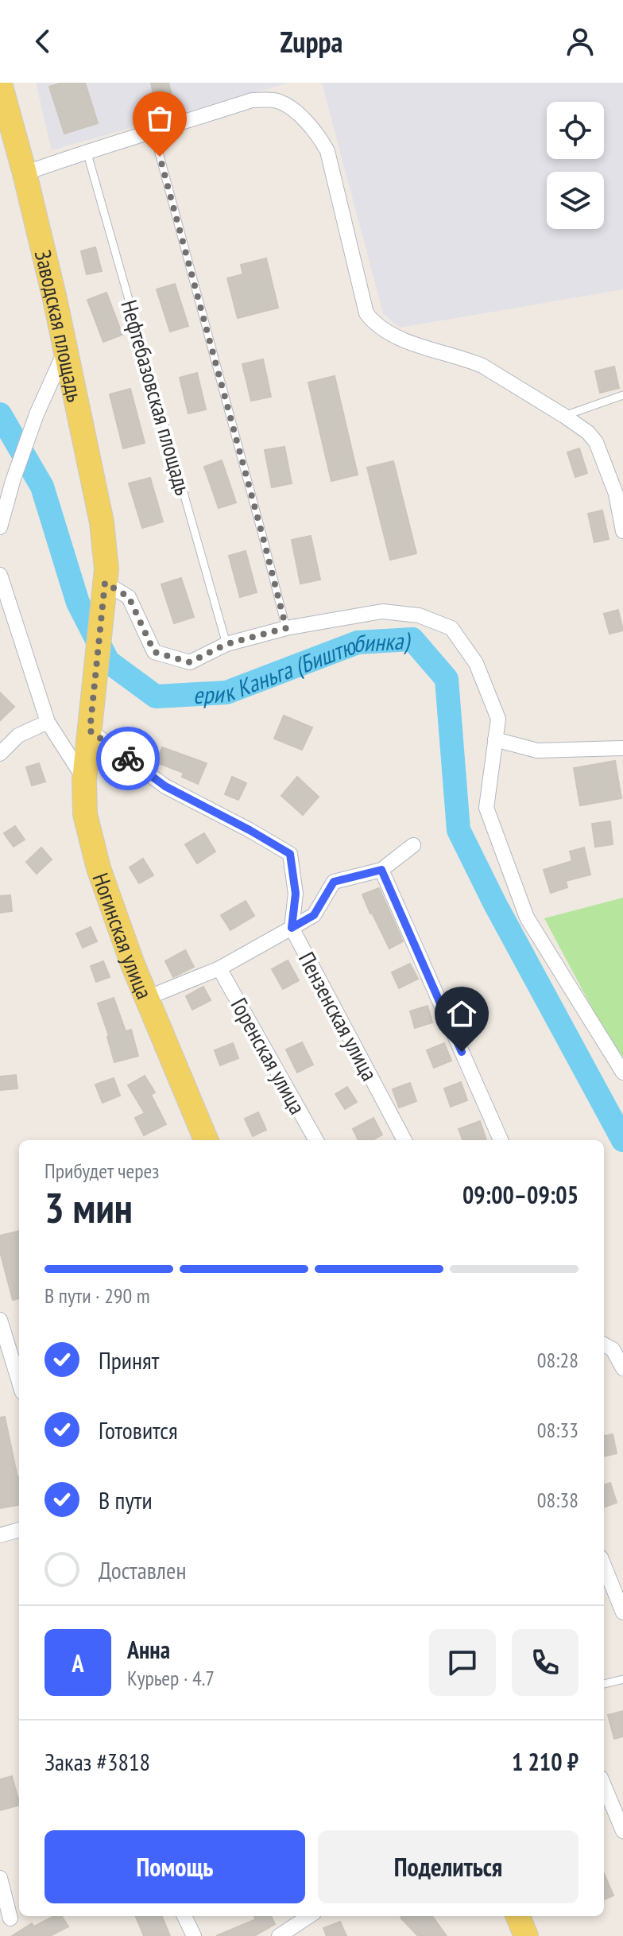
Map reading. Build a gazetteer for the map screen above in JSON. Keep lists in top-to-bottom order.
{
  "streets": {
    "main road": ["Заводская площадь", "Ногинская улица"],
    "street": ["Пензенская улица", "Горенская улица"],
    "lane": ["Нефтебазовская площадь"]
  },
  "crossings": [
    ["Заводская площадь", "Ногинская улица"],
    ["Заводская площадь", "Пензенская улица"],
    ["Ногинская улица", "Пензенская улица"]
  ],
  "water": ["ерик Каньга (Биштюбинка)"],
  "page": {
    "header": "Zuppa",
    "heading": ["3 мин", "Прибудет через", "09:00–09:05"],
    "panel": [
      "Анна",
      "Курьер · 4.7",
      "Заказ #3818",
      "1 210 ₽"
    ],
    "bar": "В пути · 290 m",
    "list": [
      ["Принят", "08:28"],
      ["Готовится", "08:33"],
      ["В пути", "08:38"],
      "Доставлен"
    ],
    "round": "А",
    "buttons": ["Помощь", "Поделиться"]
  }
}
